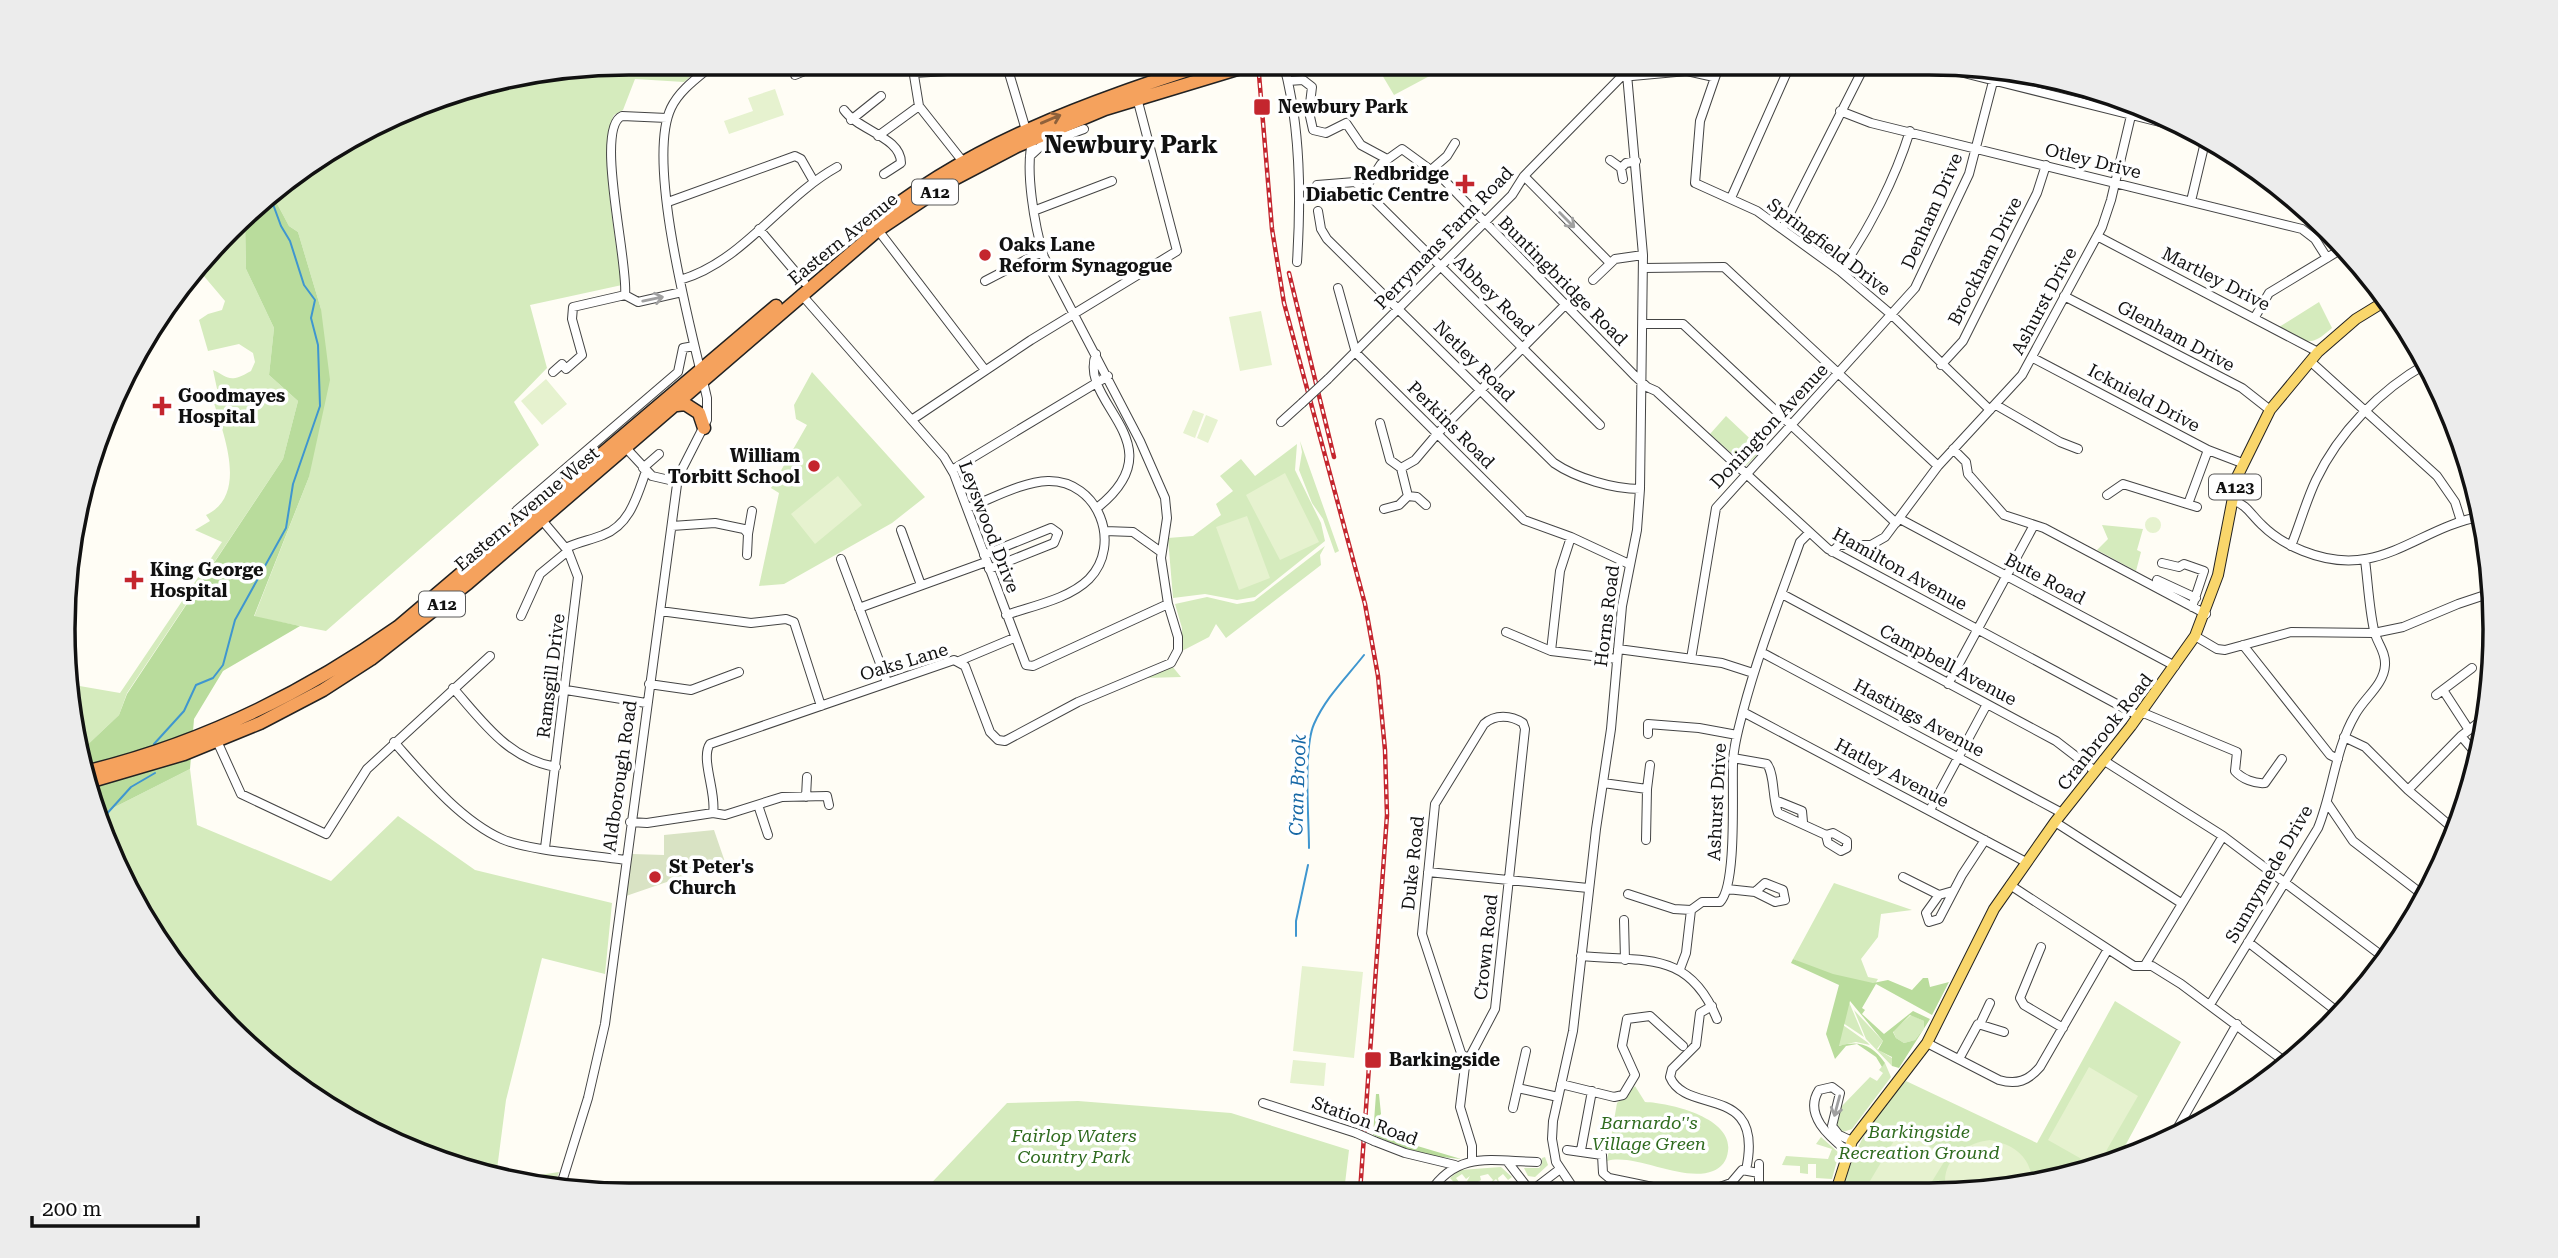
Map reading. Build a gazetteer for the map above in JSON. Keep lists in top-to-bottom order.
{
  "streets": {
    "highway": ["A12", "Eastern Avenue", "Eastern Avenue West"],
    "main road": ["A123", "Cranbrook Road"],
    "street": [
      "Otley Drive",
      "Denham Drive",
      "Perrymans Farm Road",
      "Springfield Drive",
      "Brockham Drive",
      "Martley Drive",
      "Buntingbridge Road",
      "Abbey Road",
      "Ashurst Drive",
      "Glenham Drive",
      "Netley Road",
      "Icknield Drive",
      "Perkins Road",
      "Donington Avenue",
      "Leyswood Drive",
      "Hamilton Avenue",
      "Bute Road",
      "Horns Road",
      "Oaks Lane",
      "Campbell Avenue",
      "Ramsgill Drive",
      "Hastings Avenue",
      "Hatley Avenue",
      "Aldborough Road",
      "Duke Road",
      "Sunnymede Drive",
      "Crown Road",
      "Station Road"
    ]
  },
  "crossings": [
    ["Otley Drive", "Denham Drive"],
    ["Otley Drive", "Brockham Drive"],
    ["Otley Drive", "Ashurst Drive"],
    ["A12", "Eastern Avenue West"],
    ["Denham Drive", "Springfield Drive"],
    ["Denham Drive", "Donington Avenue"],
    ["Perrymans Farm Road", "Buntingbridge Road"],
    ["Perrymans Farm Road", "Abbey Road"],
    ["Perrymans Farm Road", "Netley Road"],
    ["Perrymans Farm Road", "Perkins Road"],
    ["Perrymans Farm Road", "Horns Road"],
    ["Eastern Avenue", "Eastern Avenue West"],
    ["Eastern Avenue", "Leyswood Drive"],
    ["Eastern Avenue", "Oaks Lane"],
    ["Eastern Avenue", "Aldborough Road"],
    ["Springfield Drive", "Brockham Drive"],
    ["Springfield Drive", "Ashurst Drive"],
    ["Springfield Drive", "Donington Avenue"],
    ["Martley Drive", "Ashurst Drive"],
    ["Martley Drive", "Cranbrook Road"],
    ["Buntingbridge Road", "Hamilton Avenue"],
    ["Buntingbridge Road", "Horns Road"],
    ["Ashurst Drive", "Glenham Drive"],
    ["Ashurst Drive", "Icknield Drive"],
    ["Ashurst Drive", "Hamilton Avenue"],
    ["Ashurst Drive", "Bute Road"],
    ["Ashurst Drive", "Campbell Avenue"],
    ["Ashurst Drive", "Hastings Avenue"],
    ["Ashurst Drive", "Hatley Avenue"],
    ["Glenham Drive", "Cranbrook Road"],
    ["Netley Road", "Horns Road"],
    ["Icknield Drive", "Cranbrook Road"],
    ["Donington Avenue", "Hamilton Avenue"],
    ["Donington Avenue", "Bute Road"],
    ["Eastern Avenue West", "Ramsgill Drive"],
    ["Eastern Avenue West", "Aldborough Road"],
    ["Leyswood Drive", "Oaks Lane"],
    ["Hamilton Avenue", "Horns Road"],
    ["Hamilton Avenue", "Cranbrook Road"],
    ["Bute Road", "Horns Road"],
    ["Bute Road", "Cranbrook Road"],
    ["Campbell Avenue", "Cranbrook Road"],
    ["Hastings Avenue", "Cranbrook Road"],
    ["Cranbrook Road", "Hatley Avenue"],
    ["Duke Road", "Crown Road"]
  ],
  "districts": ["Newbury Park"],
  "water": ["Cran Brook"],
  "parks": ["Barnardo''s Village Green", "Barkingside Recreation Ground", "Fairlop Waters Country Park"],
  "places": {
    "transit": ["Newbury Park", "Barkingside"],
    "health": ["Redbridge Diabetic Centre", "Goodmayes Hospital", "King George Hospital"],
    "other": ["Oaks Lane Reform Synagogue", "William Torbitt School", "St Peter's Church"]
  },
  "scale_bar": "200 m"
}
